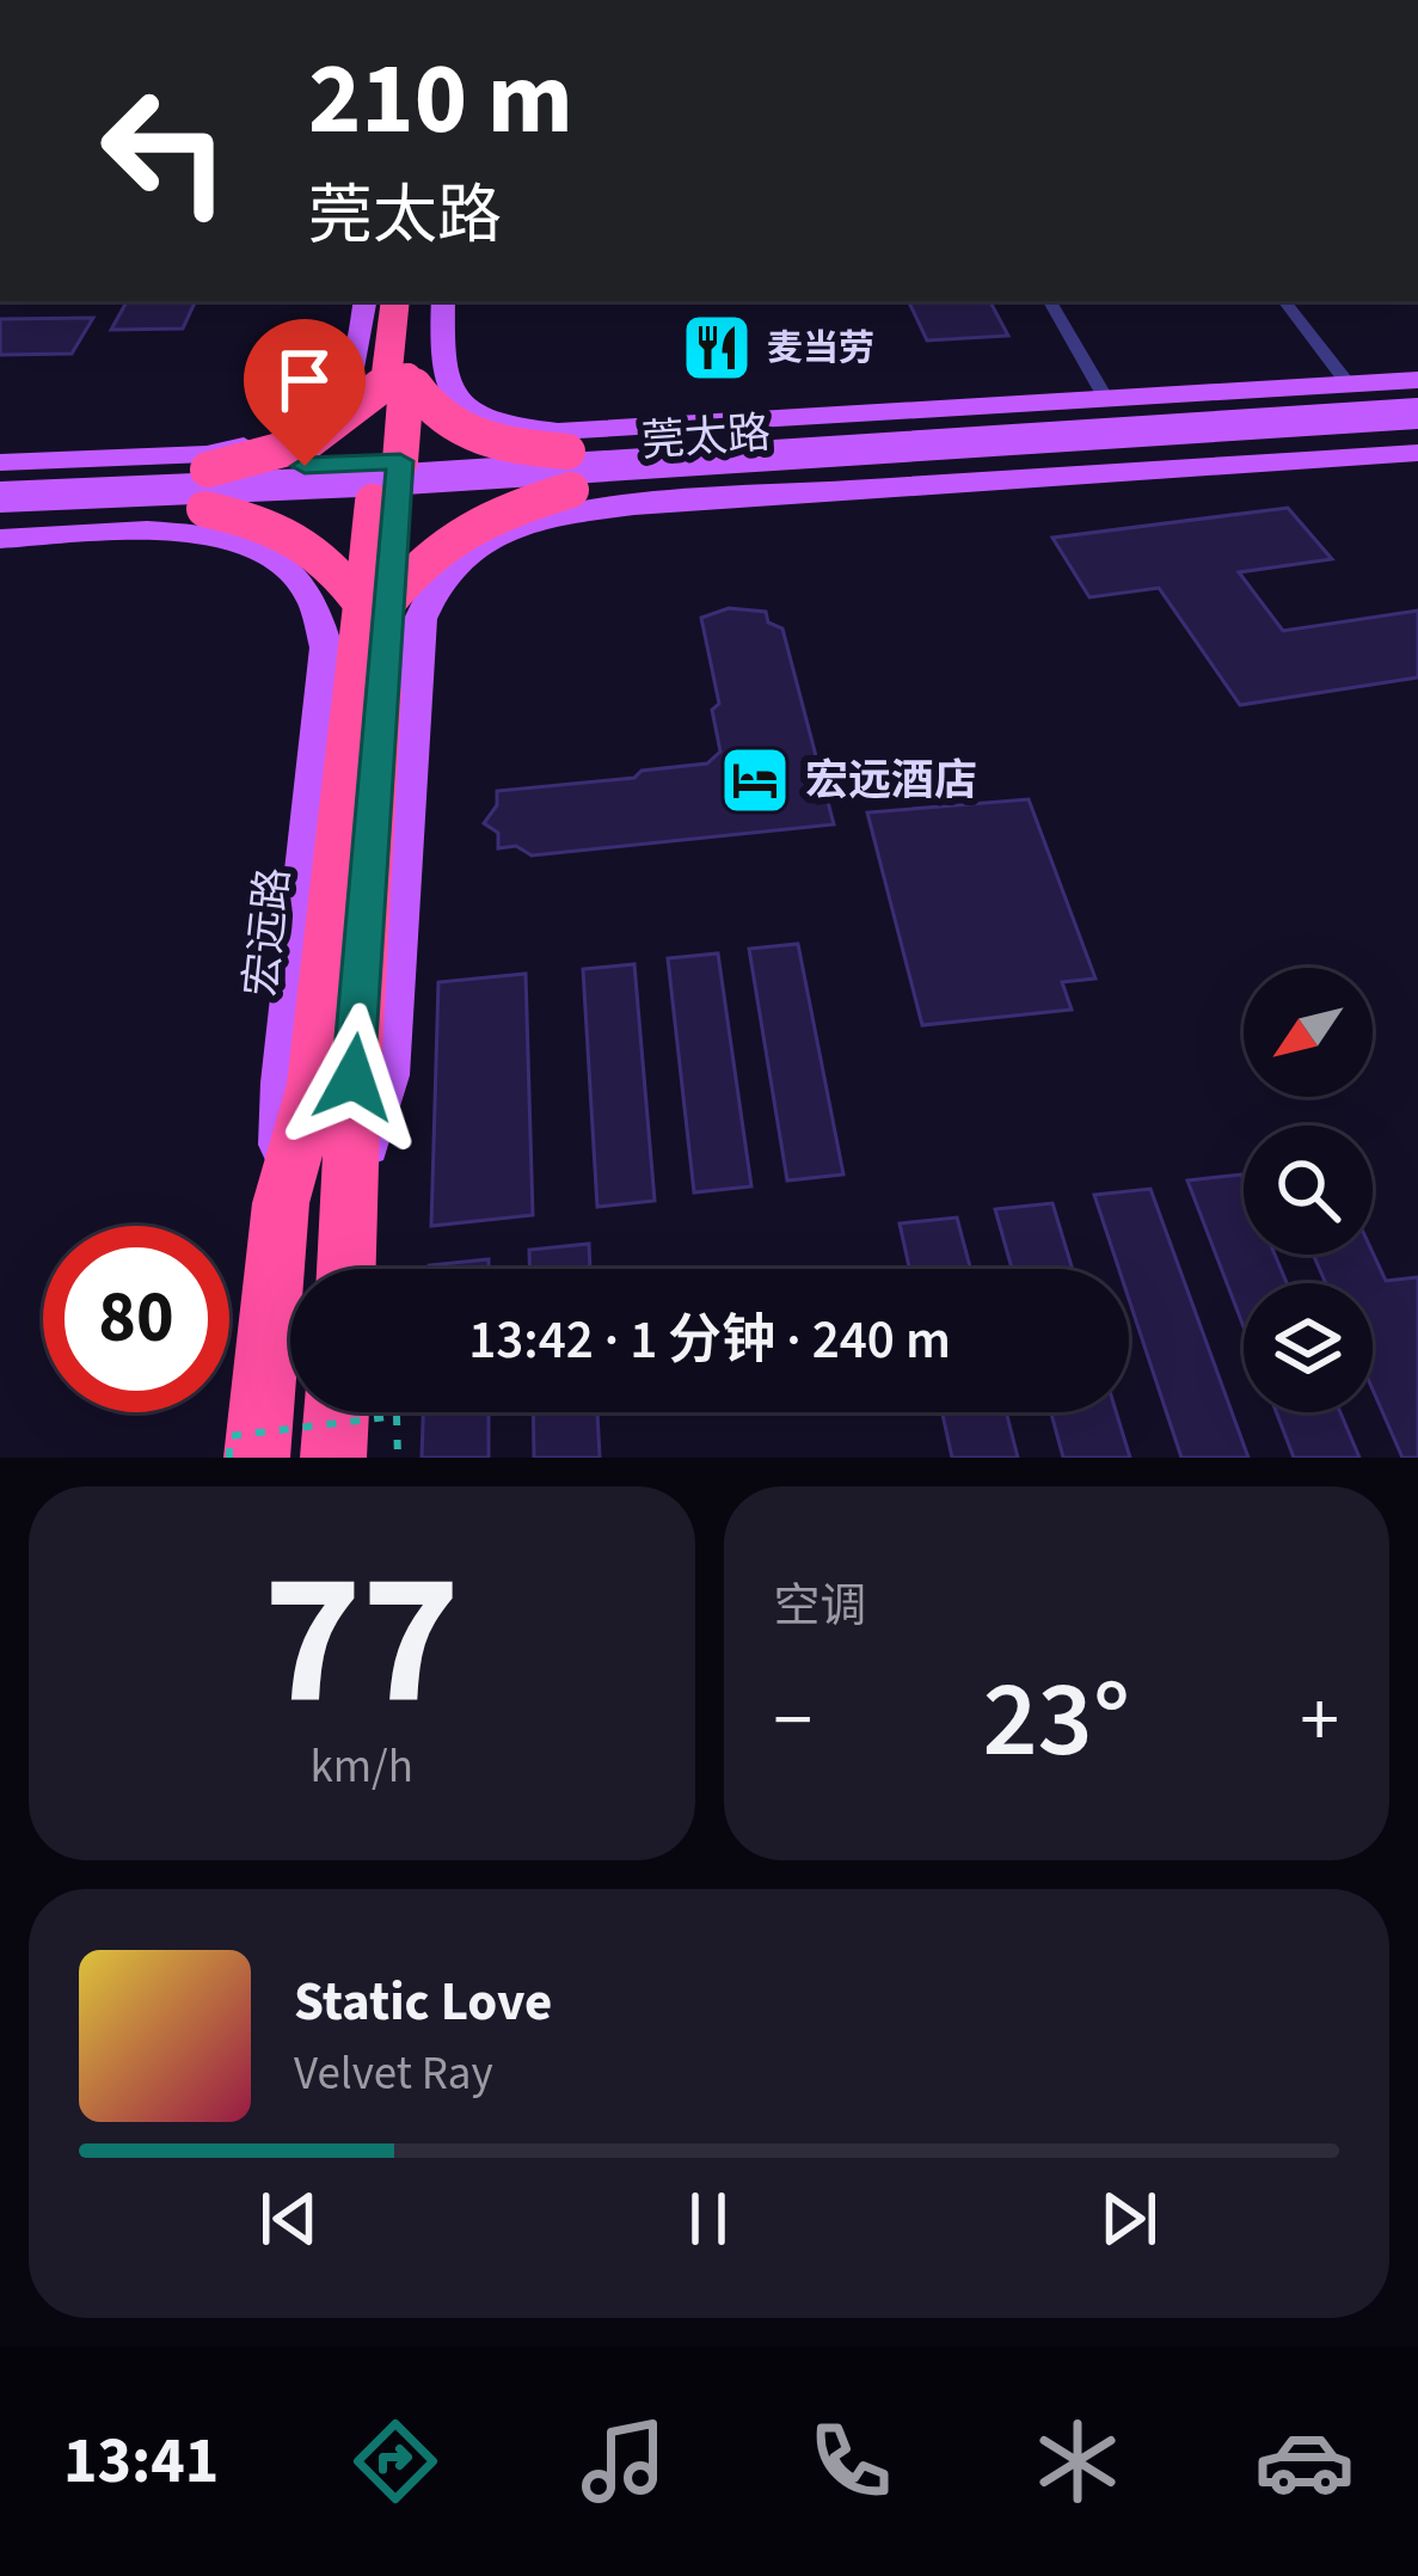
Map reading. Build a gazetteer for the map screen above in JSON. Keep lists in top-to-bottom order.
{
  "streets": {
    "highway": ["宏远路"],
    "main road": ["莞太路"]
  },
  "crossings": [
    ["莞太路", "宏远路"]
  ],
  "places": {
    "restaurant": ["麦当劳"],
    "hotel": ["宏远酒店"]
  },
  "north": "bottom left",
  "page": {
    "turn": ["210 m", "莞太路"],
    "limit": "80",
    "trip": "13:42 · 1 分钟 · 240 m",
    "tile": [
      ["77", "km/h"],
      "空调"
    ],
    "heat": ["−", "23°", "+"],
    "song": ["Static Love", "Velvet Ray"],
    "tabs": "13:41"
  }
}
